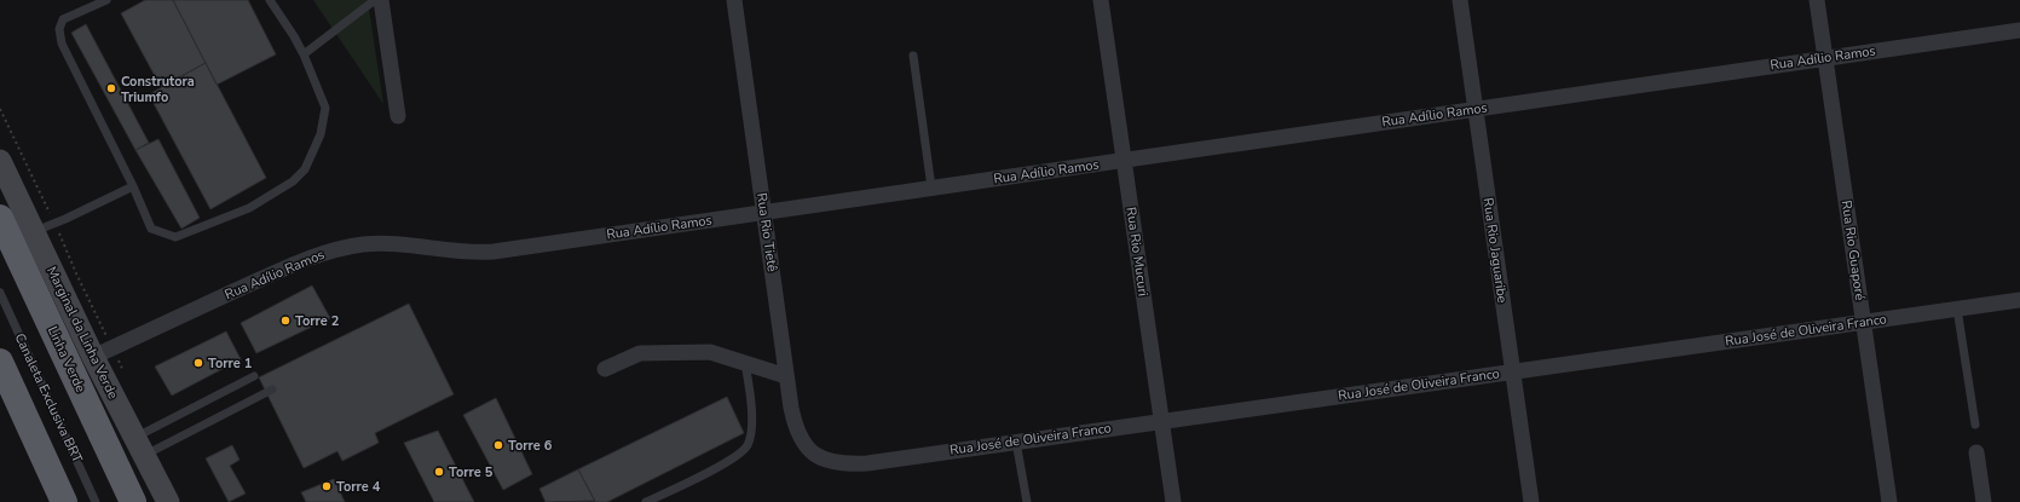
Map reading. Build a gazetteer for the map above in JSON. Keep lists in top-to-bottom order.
{
  "streets": {
    "highway": ["Linha Verde"],
    "main road": ["Marginal da Linha Verde"],
    "street": [
      "Rua Adílio Ramos",
      "Rua Rio Tietê",
      "Rua Rio Jaguaribe",
      "Rua Rio Guaporé",
      "Rua Rio Mucuri",
      "Rua José de Oliveira Franco"
    ],
    "lane": ["Canaleta Exclusiva BRT"]
  },
  "crossings": [
    ["Rua Adílio Ramos", "Rua Rio Tietê"],
    ["Rua Adílio Ramos", "Rua Rio Jaguaribe"],
    ["Rua Adílio Ramos", "Rua Rio Guaporé"],
    ["Rua Adílio Ramos", "Rua Rio Mucuri"],
    ["Rua Adílio Ramos", "Marginal da Linha Verde"],
    ["Rua Rio Tietê", "Rua José de Oliveira Franco"],
    ["Rua Rio Jaguaribe", "Rua José de Oliveira Franco"],
    ["Rua Rio Guaporé", "Rua José de Oliveira Franco"],
    ["Rua Rio Mucuri", "Rua José de Oliveira Franco"]
  ],
  "places": [
    "Construtora Triumfo",
    "Torre 2",
    "Torre 1",
    "Torre 6",
    "Torre 5",
    "Torre 4"
  ]
}
